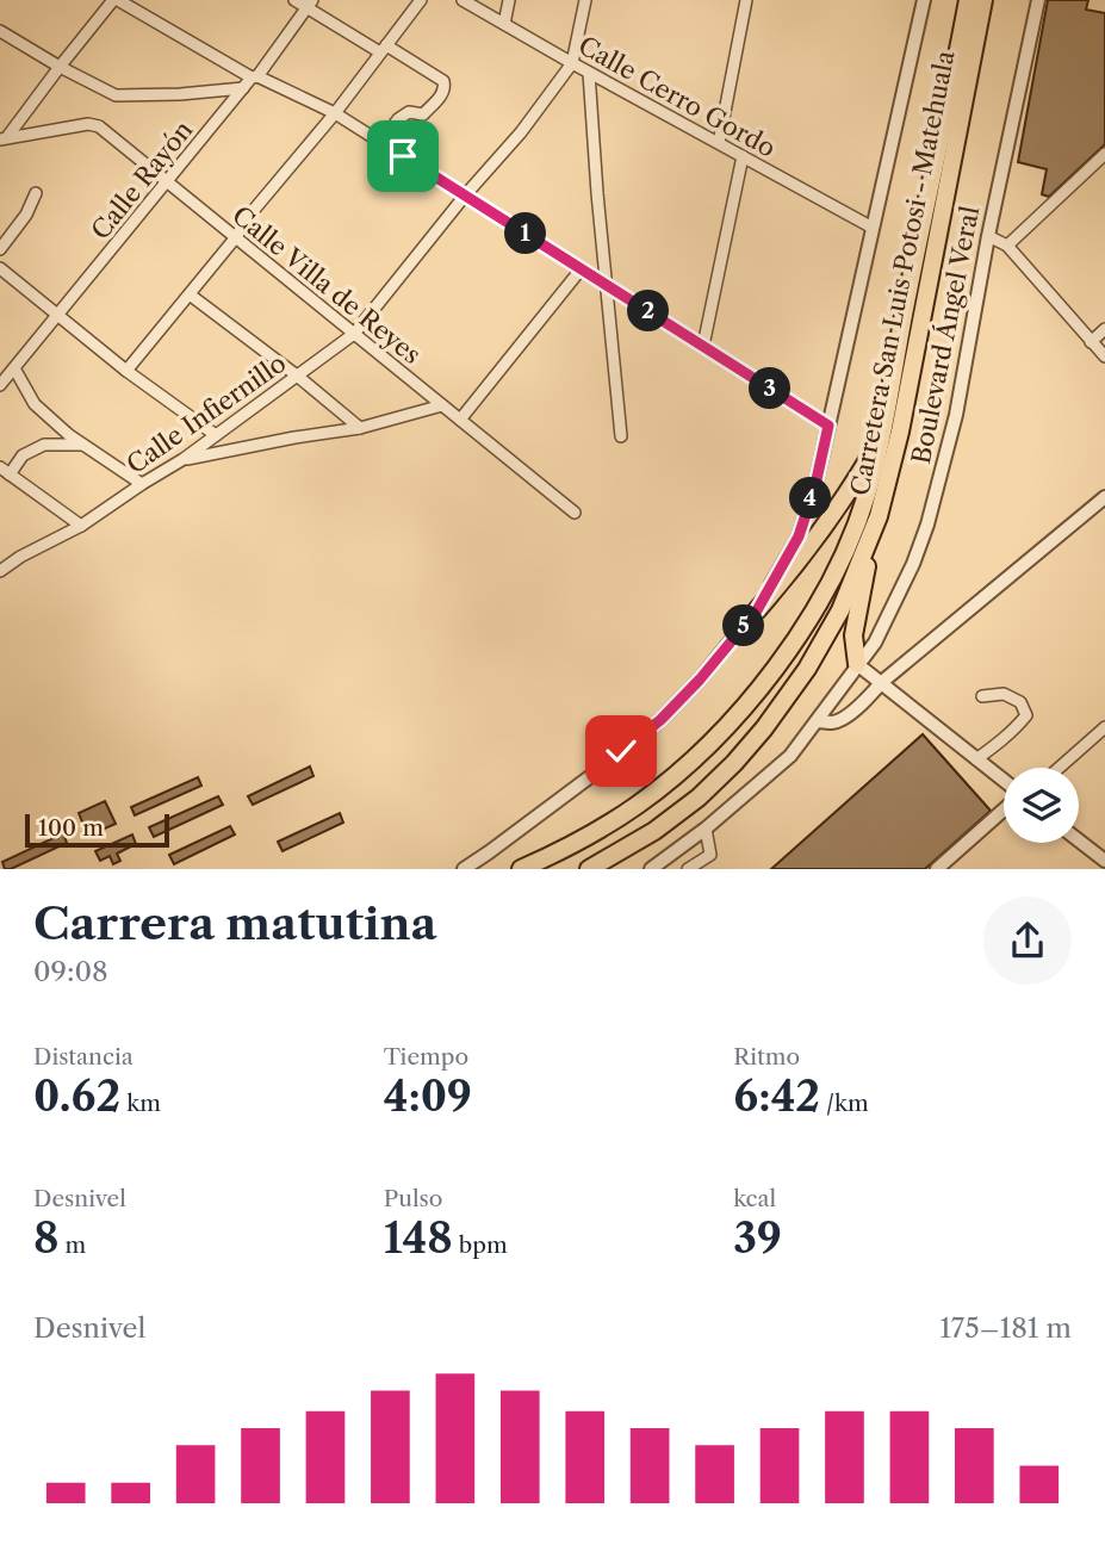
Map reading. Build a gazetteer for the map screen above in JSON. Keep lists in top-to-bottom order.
{
  "streets": {
    "highway": ["Carretera San Luis Potosi - Matehuala"],
    "street": [
      "Calle Cerro Gordo",
      "Calle Rayón",
      "Calle Villa de Reyes",
      "Boulevard Ángel Veral",
      "Calle Infiernillo"
    ]
  },
  "crossings": [
    ["Calle Cerro Gordo", "Calle Infiernillo"],
    ["Calle Rayón", "Calle Villa de Reyes"],
    ["Calle Villa de Reyes", "Calle Infiernillo"]
  ],
  "scale_bar": "100 m",
  "page": {
    "pins": [
      "1",
      "2",
      "3",
      "4",
      "5"
    ],
    "scale": "100 m",
    "heading": ["Carrera matutina", "09:08"],
    "stats": [
      ["Distancia", "0.62 km"],
      ["Tiempo", "4:09"],
      ["Ritmo", "6:42 /km"],
      ["Desnivel", "8 m"],
      ["Pulso", "148 bpm"],
      ["kcal", "39"]
    ],
    "chart": ["Desnivel", "175–181 m"]
  }
}
